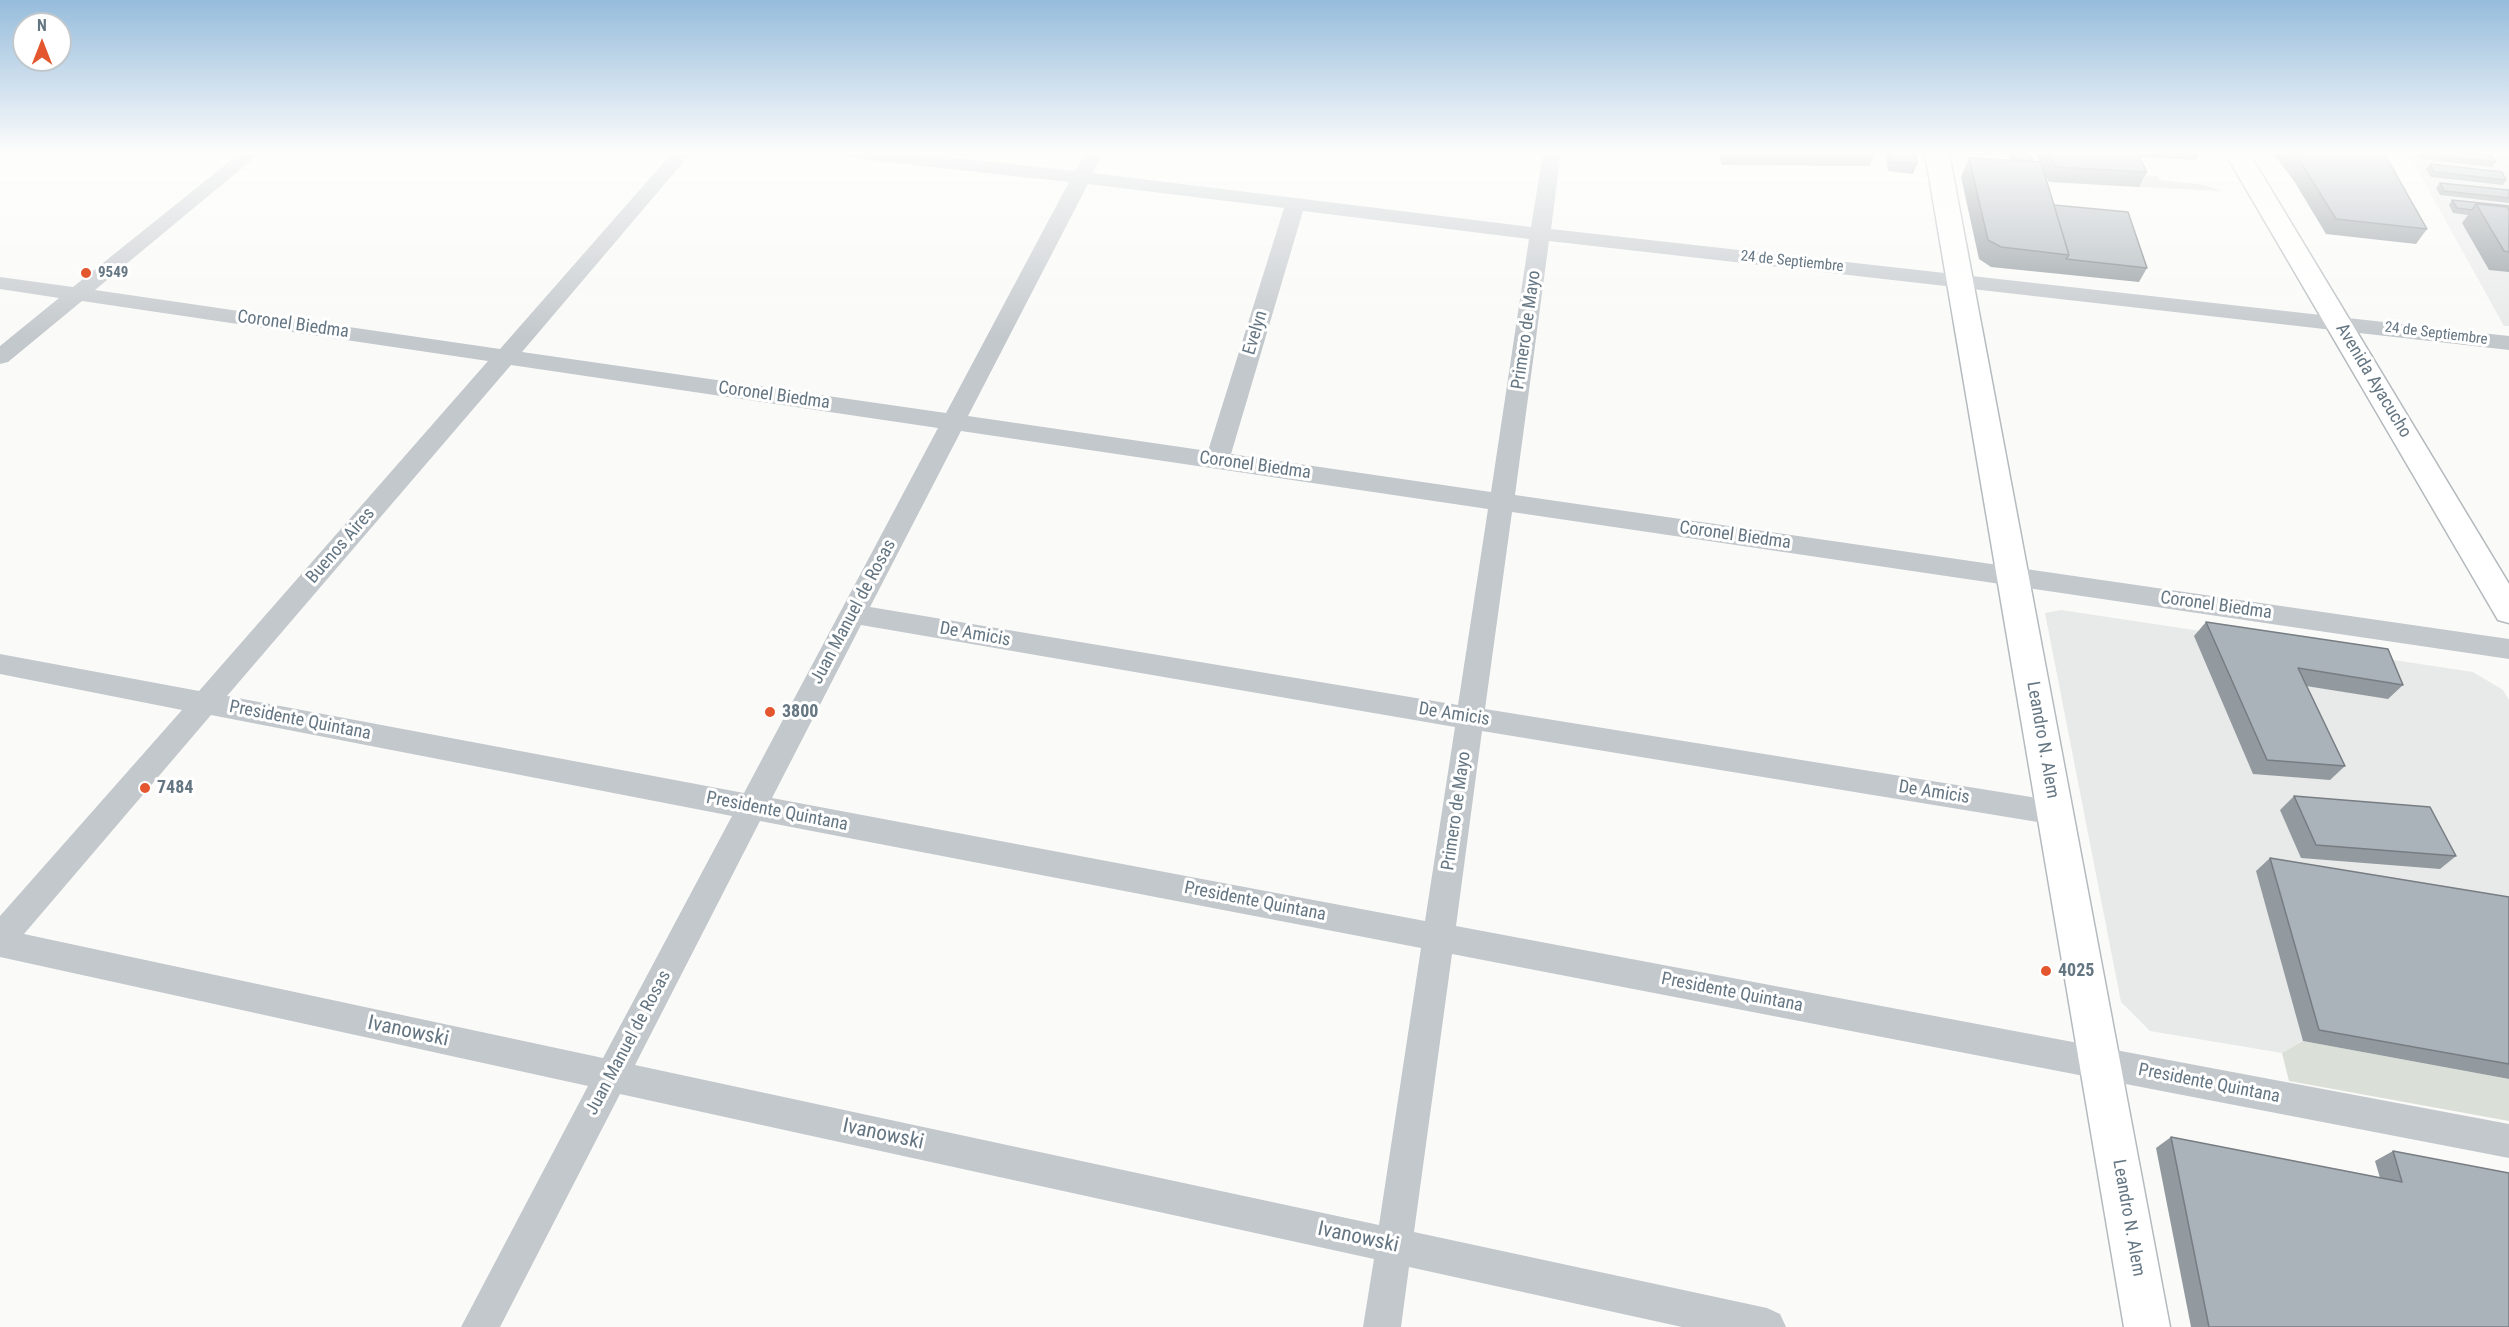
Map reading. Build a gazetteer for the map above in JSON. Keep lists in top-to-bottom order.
{
  "streets": {
    "main road": ["Avenida Ayacucho", "Leandro N. Alem"],
    "street": [
      "24 de Septiembre",
      "Coronel Biedma",
      "Primero de Mayo",
      "Evelyn",
      "Buenos Aires",
      "Juan Manuel de Rosas",
      "De Amicis",
      "Presidente Quintana",
      "Ivanowski"
    ]
  },
  "crossings": [
    ["24 de Septiembre", "Primero de Mayo"],
    ["24 de Septiembre", "Avenida Ayacucho"],
    ["24 de Septiembre", "Leandro N. Alem"],
    ["Coronel Biedma", "Primero de Mayo"],
    ["Coronel Biedma", "Evelyn"],
    ["Coronel Biedma", "Buenos Aires"],
    ["Coronel Biedma", "Juan Manuel de Rosas"],
    ["Coronel Biedma", "Leandro N. Alem"],
    ["Primero de Mayo", "De Amicis"],
    ["Primero de Mayo", "Presidente Quintana"],
    ["Primero de Mayo", "Ivanowski"],
    ["Buenos Aires", "Presidente Quintana"],
    ["Buenos Aires", "Ivanowski"],
    ["Juan Manuel de Rosas", "De Amicis"],
    ["Juan Manuel de Rosas", "Presidente Quintana"],
    ["Juan Manuel de Rosas", "Ivanowski"],
    ["De Amicis", "Leandro N. Alem"],
    ["Presidente Quintana", "Leandro N. Alem"]
  ],
  "places": [
    "9549",
    "3800",
    "7484",
    "4025"
  ],
  "north": "top"
}
